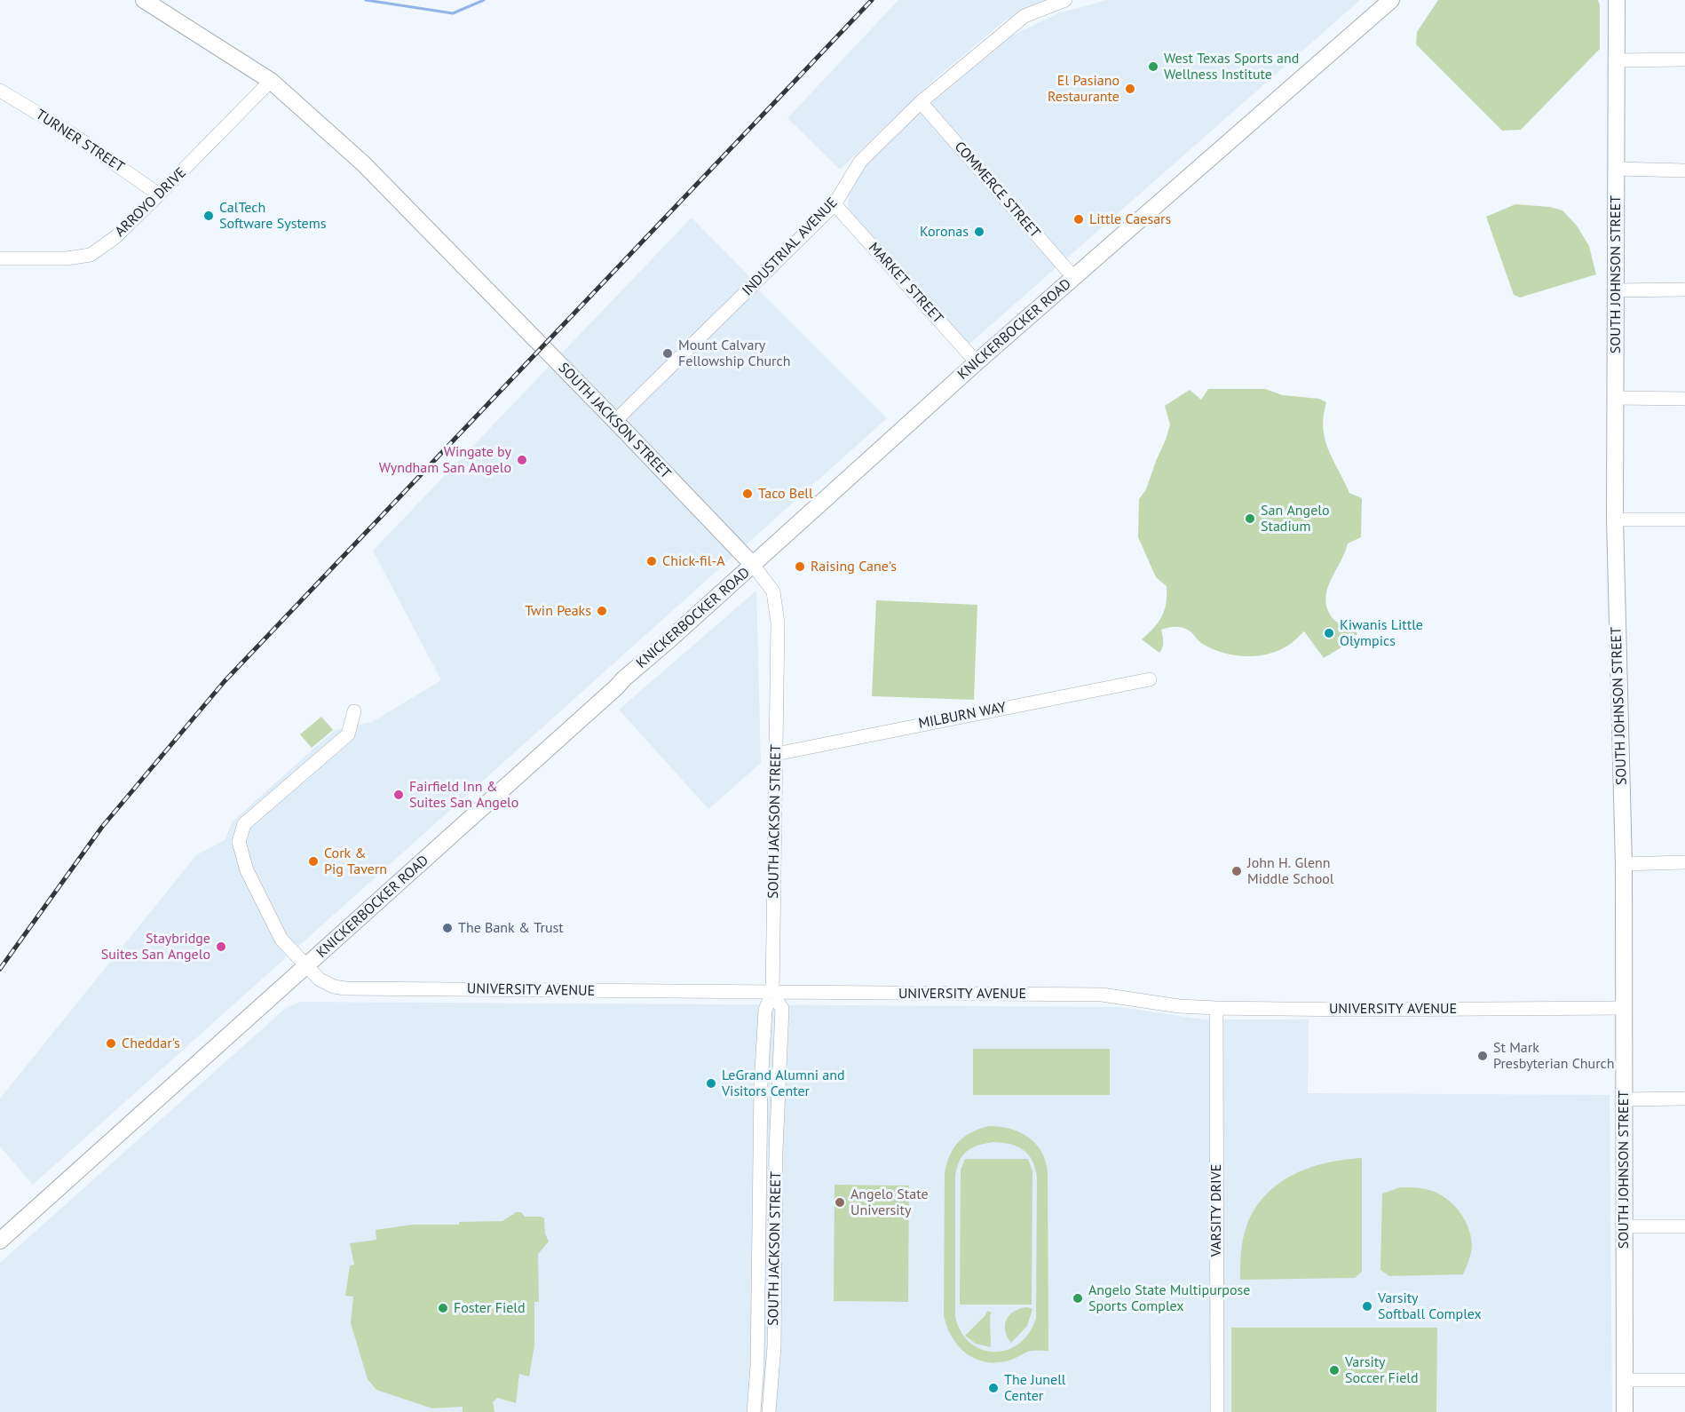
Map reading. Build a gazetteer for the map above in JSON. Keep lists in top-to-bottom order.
{
  "streets": {
    "main road": ["SOUTH JOHNSON STREET", "KNICKERBOCKER ROAD", "SOUTH JACKSON STREET"],
    "street": [
      "TURNER STREET",
      "COMMERCE STREET",
      "ARROYO DRIVE",
      "INDUSTRIAL AVENUE",
      "MARKET STREET",
      "MILBURN WAY",
      "UNIVERSITY AVENUE",
      "VARSITY DRIVE"
    ]
  },
  "crossings": [
    ["TURNER STREET", "ARROYO DRIVE"],
    ["COMMERCE STREET", "INDUSTRIAL AVENUE"],
    ["COMMERCE STREET", "KNICKERBOCKER ROAD"],
    ["ARROYO DRIVE", "SOUTH JACKSON STREET"],
    ["INDUSTRIAL AVENUE", "MARKET STREET"],
    ["INDUSTRIAL AVENUE", "SOUTH JACKSON STREET"],
    ["SOUTH JOHNSON STREET", "UNIVERSITY AVENUE"],
    ["MARKET STREET", "KNICKERBOCKER ROAD"],
    ["KNICKERBOCKER ROAD", "SOUTH JACKSON STREET"],
    ["KNICKERBOCKER ROAD", "UNIVERSITY AVENUE"],
    ["SOUTH JACKSON STREET", "MILBURN WAY"],
    ["SOUTH JACKSON STREET", "UNIVERSITY AVENUE"],
    ["UNIVERSITY AVENUE", "VARSITY DRIVE"]
  ],
  "places": [
    "West Texas Sports and Wellness Institute",
    "El Pasiano Restaurante",
    "CalTech Software Systems",
    "Little Caesars",
    "Koronas",
    "Mount Calvary Fellowship Church",
    "Wingate by Wyndham San Angelo",
    "Taco Bell",
    "San Angelo Stadium",
    "Chick-fil-A",
    "Raising Cane's",
    "Twin Peaks",
    "Kiwanis Little Olympics",
    "Fairfield Inn & Suites San Angelo",
    "Cork & Pig Tavern",
    "John H. Glenn Middle School",
    "The Bank & Trust",
    "Staybridge Suites San Angelo",
    "Cheddar's",
    "St Mark Presbyterian Church",
    "LeGrand Alumni and Visitors Center",
    "Angelo State University",
    "Angelo State Multipurpose Sports Complex",
    "Varsity Softball Complex",
    "Foster Field",
    "Varsity Soccer Field",
    "The Junell Center"
  ]
}
